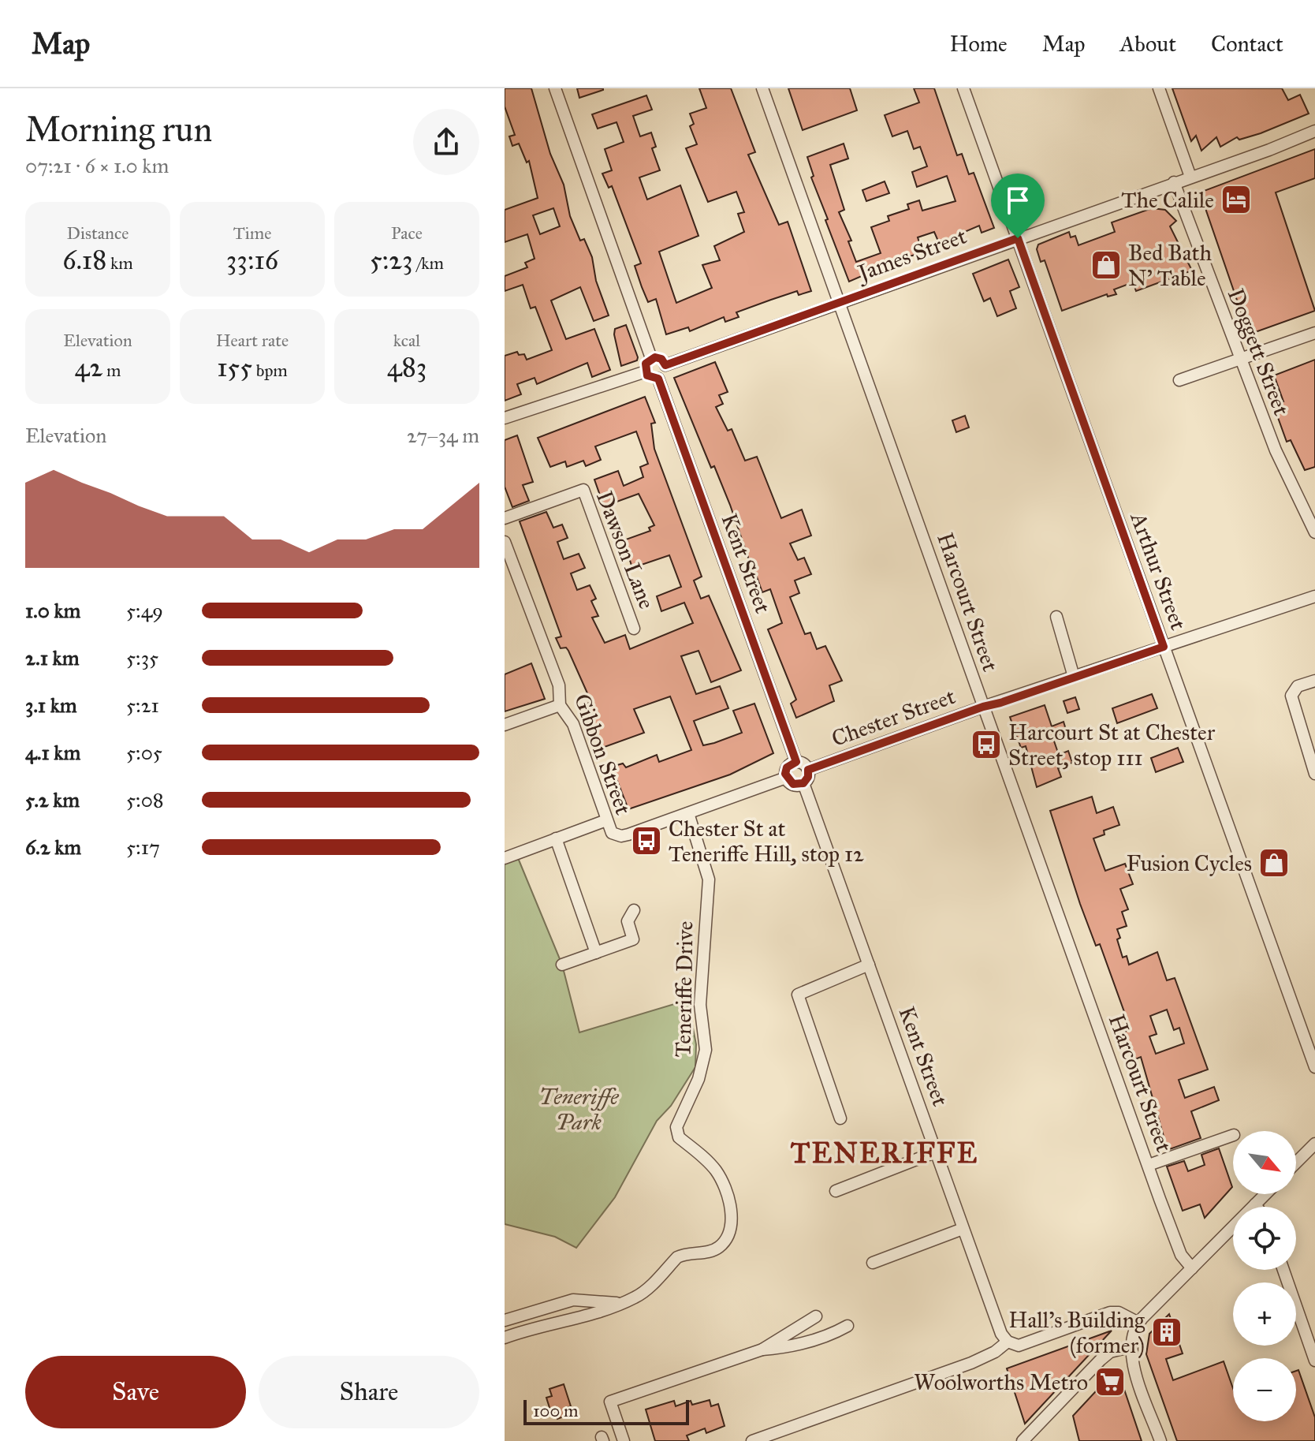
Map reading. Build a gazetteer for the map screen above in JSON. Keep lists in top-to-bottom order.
{
  "streets": {
    "street": [
      "James Street",
      "Doggett Street",
      "Dawson Lane",
      "Kent Street",
      "Arthur Street",
      "Harcourt Street",
      "Chester Street",
      "Gibbon Street",
      "Teneriffe Drive"
    ]
  },
  "crossings": [
    ["James Street", "Doggett Street"],
    ["James Street", "Kent Street"],
    ["James Street", "Arthur Street"],
    ["James Street", "Harcourt Street"],
    ["Kent Street", "Chester Street"],
    ["Arthur Street", "Chester Street"],
    ["Harcourt Street", "Chester Street"],
    ["Gibbon Street", "Teneriffe Drive"]
  ],
  "districts": ["TENERIFFE"],
  "parks": ["Teneriffe Park"],
  "places": {
    "hotel": ["The Calile"],
    "shop": ["Bed Bath N' Table", "Fusion Cycles"],
    "bus stop": ["Harcourt St at Chester Street, stop 111", "Chester St at Teneriffe Hill, stop 12"],
    "building": ["Hall's Building (former)"],
    "supermarket": ["Woolworths Metro"]
  },
  "scale_bar": "100 m",
  "north": "bottom right",
  "page": {
    "header": "Map",
    "nav": [
      "Home",
      "Map",
      "About",
      "Contact"
    ],
    "heading": ["Morning run", "07:21 · 6 × 1.0 km"],
    "stats": [
      ["Distance", "6.18 km"],
      ["Time", "33:16"],
      ["Pace", "5:23 /km"],
      ["Elevation", "42 m"],
      ["Heart rate", "155 bpm"],
      ["kcal", "483"]
    ],
    "chart": ["Elevation", "27–34 m"],
    "list": [
      {
        "name": "1.0 km",
        "note": "5:49"
      },
      {
        "name": "2.1 km",
        "note": "5:35"
      },
      {
        "name": "3.1 km",
        "note": "5:21"
      },
      {
        "name": "4.1 km",
        "note": "5:05"
      },
      {
        "name": "5.2 km",
        "note": "5:08"
      },
      {
        "name": "6.2 km",
        "note": "5:17"
      }
    ],
    "map_buttons": ["+", "−"],
    "buttons": ["Save", "Share"],
    "scale": "100 m"
  }
}
